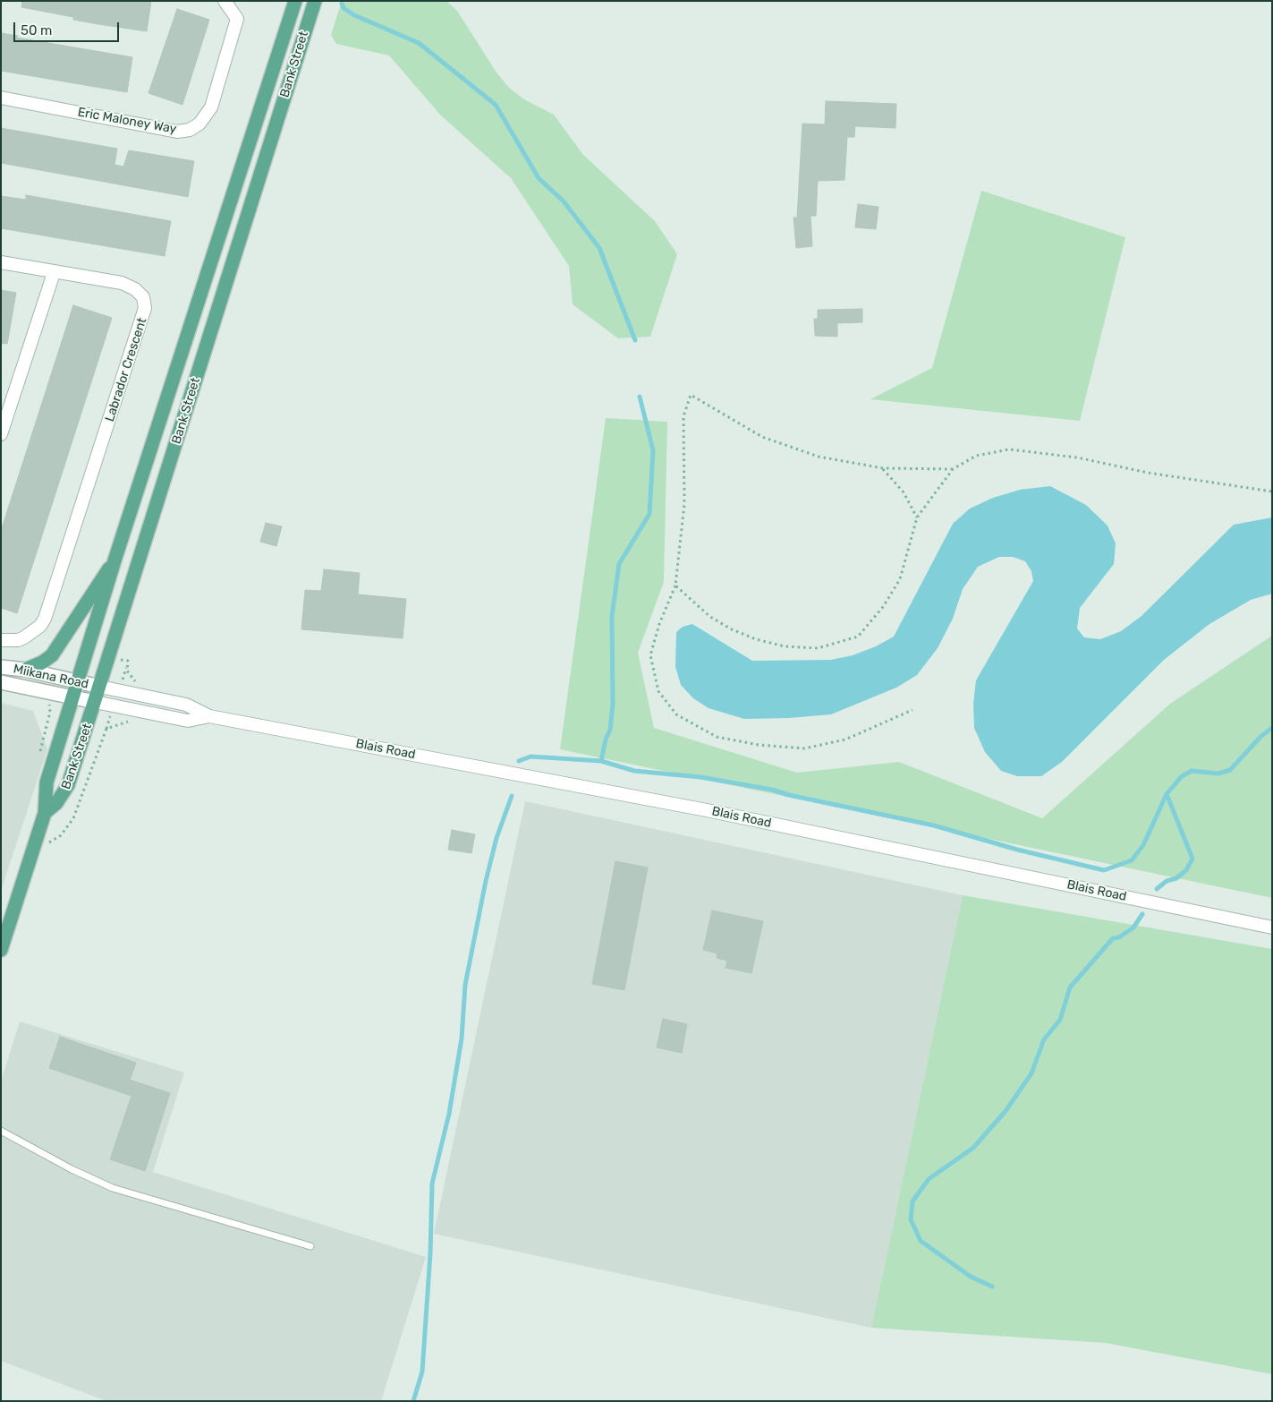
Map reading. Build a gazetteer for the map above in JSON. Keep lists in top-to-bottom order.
{
  "streets": {
    "main road": ["Bank Street"],
    "street": [
      "Eric Maloney Way",
      "Labrador Crescent",
      "Miikana Road",
      "Blais Road"
    ]
  },
  "crossings": [
    ["Bank Street", "Miikana Road"],
    ["Bank Street", "Blais Road"],
    ["Miikana Road", "Blais Road"]
  ],
  "scale_bar": "50 m"
}
